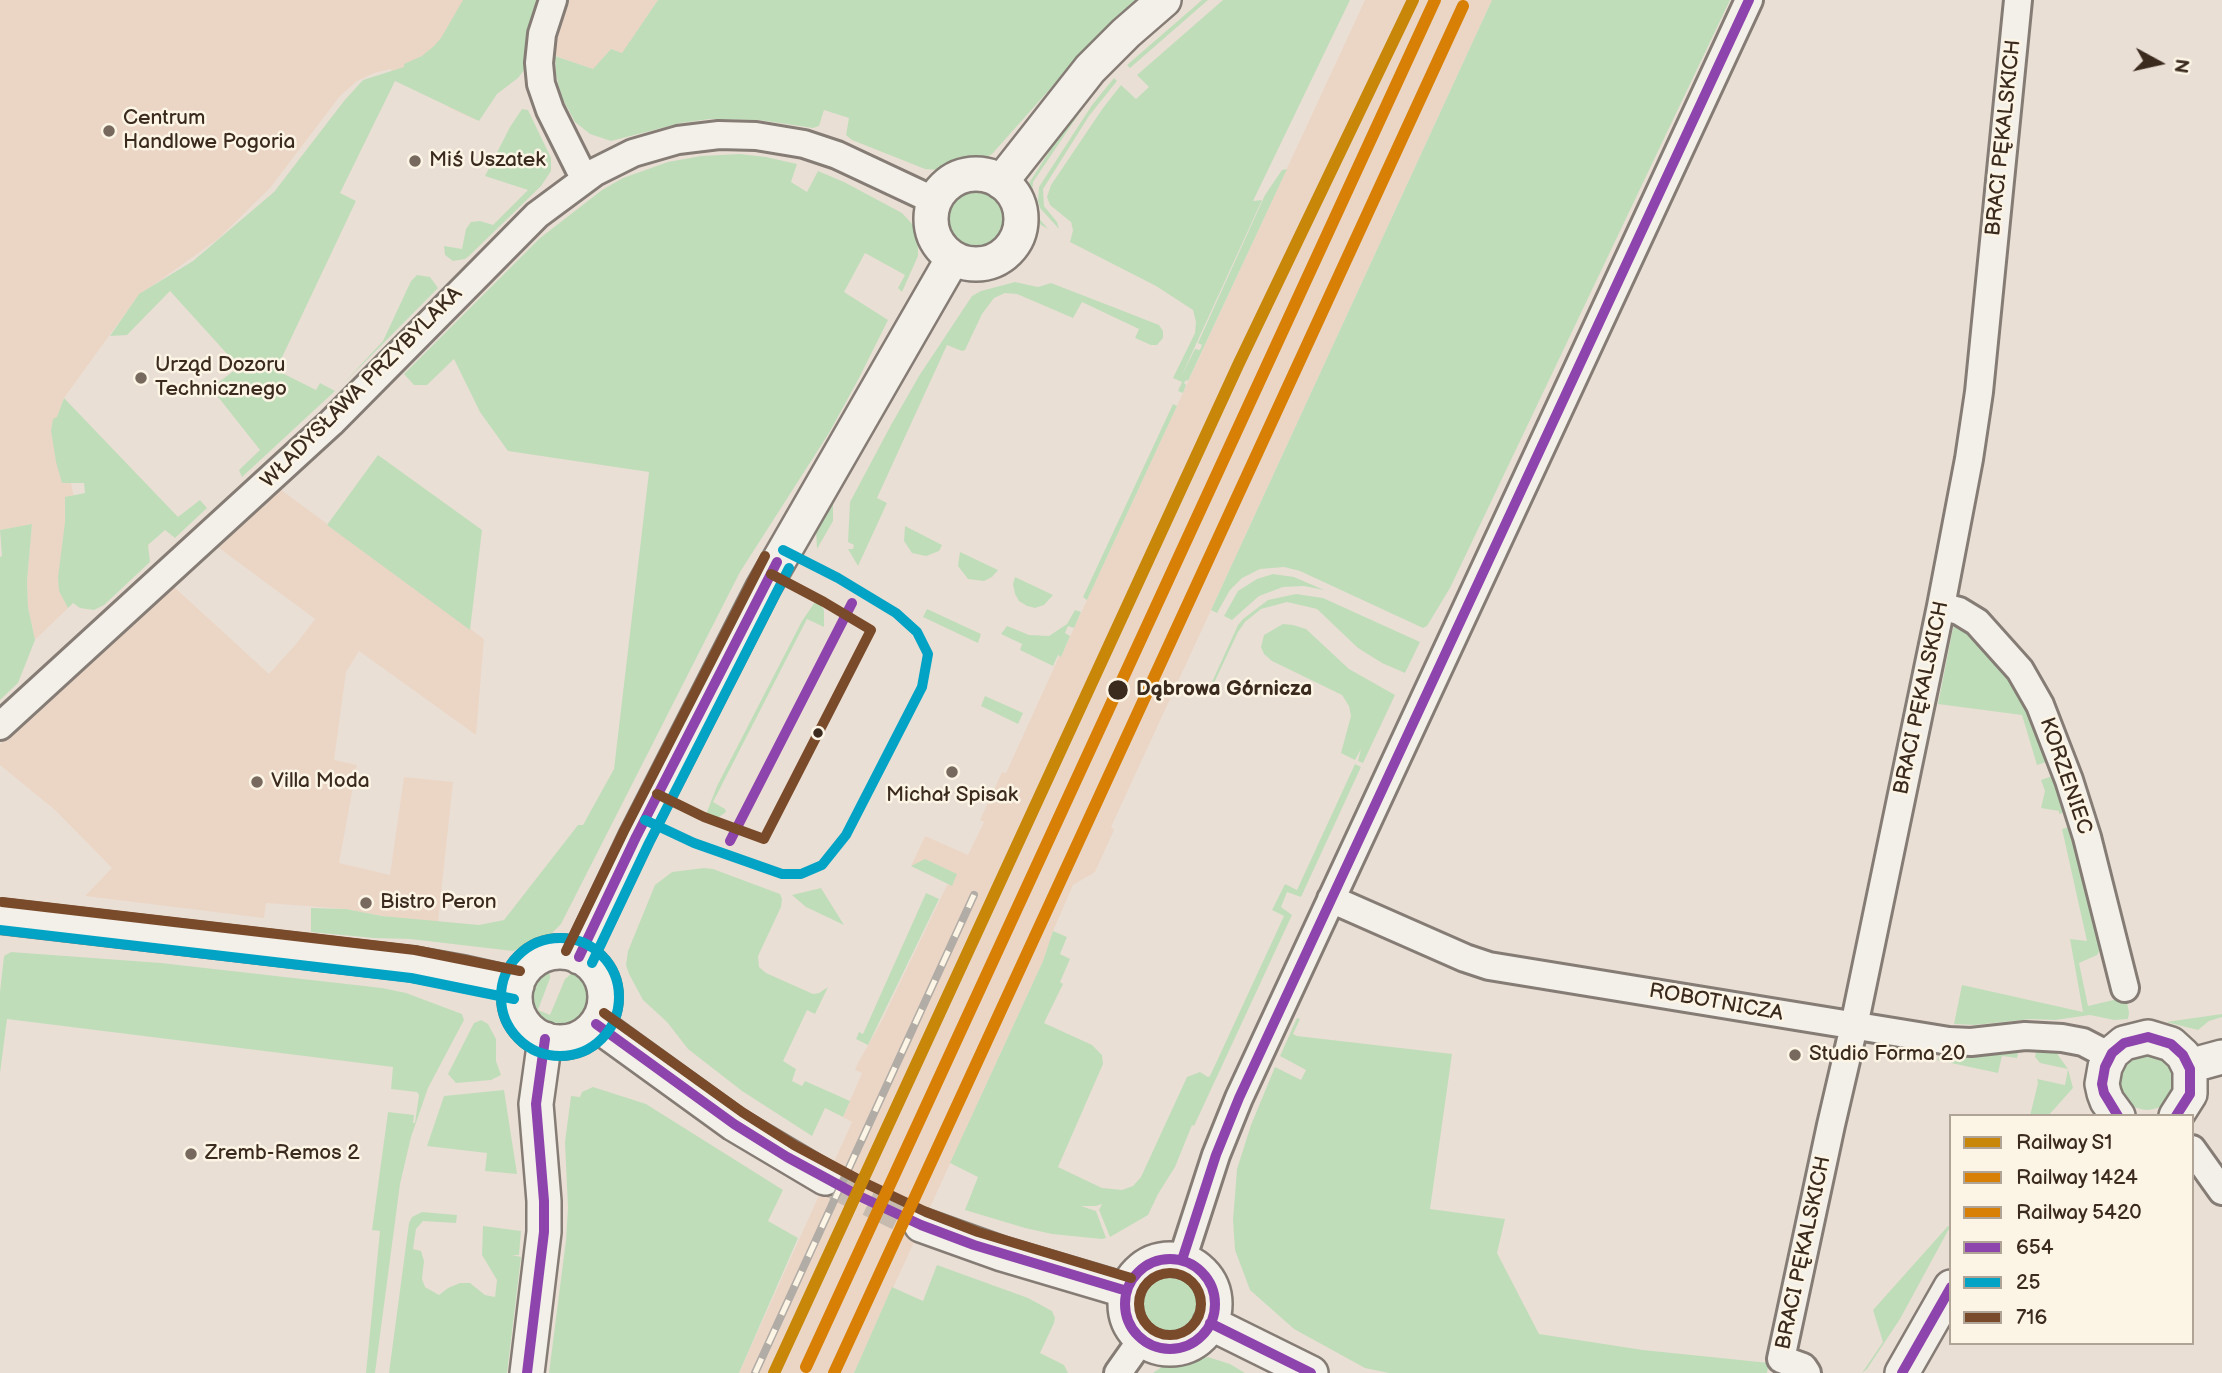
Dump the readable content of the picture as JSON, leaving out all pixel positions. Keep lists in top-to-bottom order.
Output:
{
  "streets": {
    "street": [
      "BRACI PĘKALSKICH",
      "WŁADYSŁAWA PRZYBYLAKA",
      "KORZENIEC",
      "ROBOTNICZA"
    ]
  },
  "crossings": [
    ["BRACI PĘKALSKICH", "KORZENIEC"],
    ["BRACI PĘKALSKICH", "ROBOTNICZA"]
  ],
  "places": [
    "Centrum Handlowe Pogoria",
    "Miś Uszatek",
    "Urząd Dozoru Technicznego",
    "Dąbrowa Górnicza",
    "Michał Spisak",
    "Villa Moda",
    "Bistro Peron",
    "Studio Forma 20",
    "Zremb-Remos 2"
  ],
  "lines": [
    "rail line S1",
    "rail line 5420",
    "transit line 654",
    "rail line 1424",
    "transit line 25",
    "transit line 716"
  ],
  "legend": [
    "Railway S1",
    "Railway 1424",
    "Railway 5420",
    "654",
    "25",
    "716"
  ],
  "north": "right"
}
